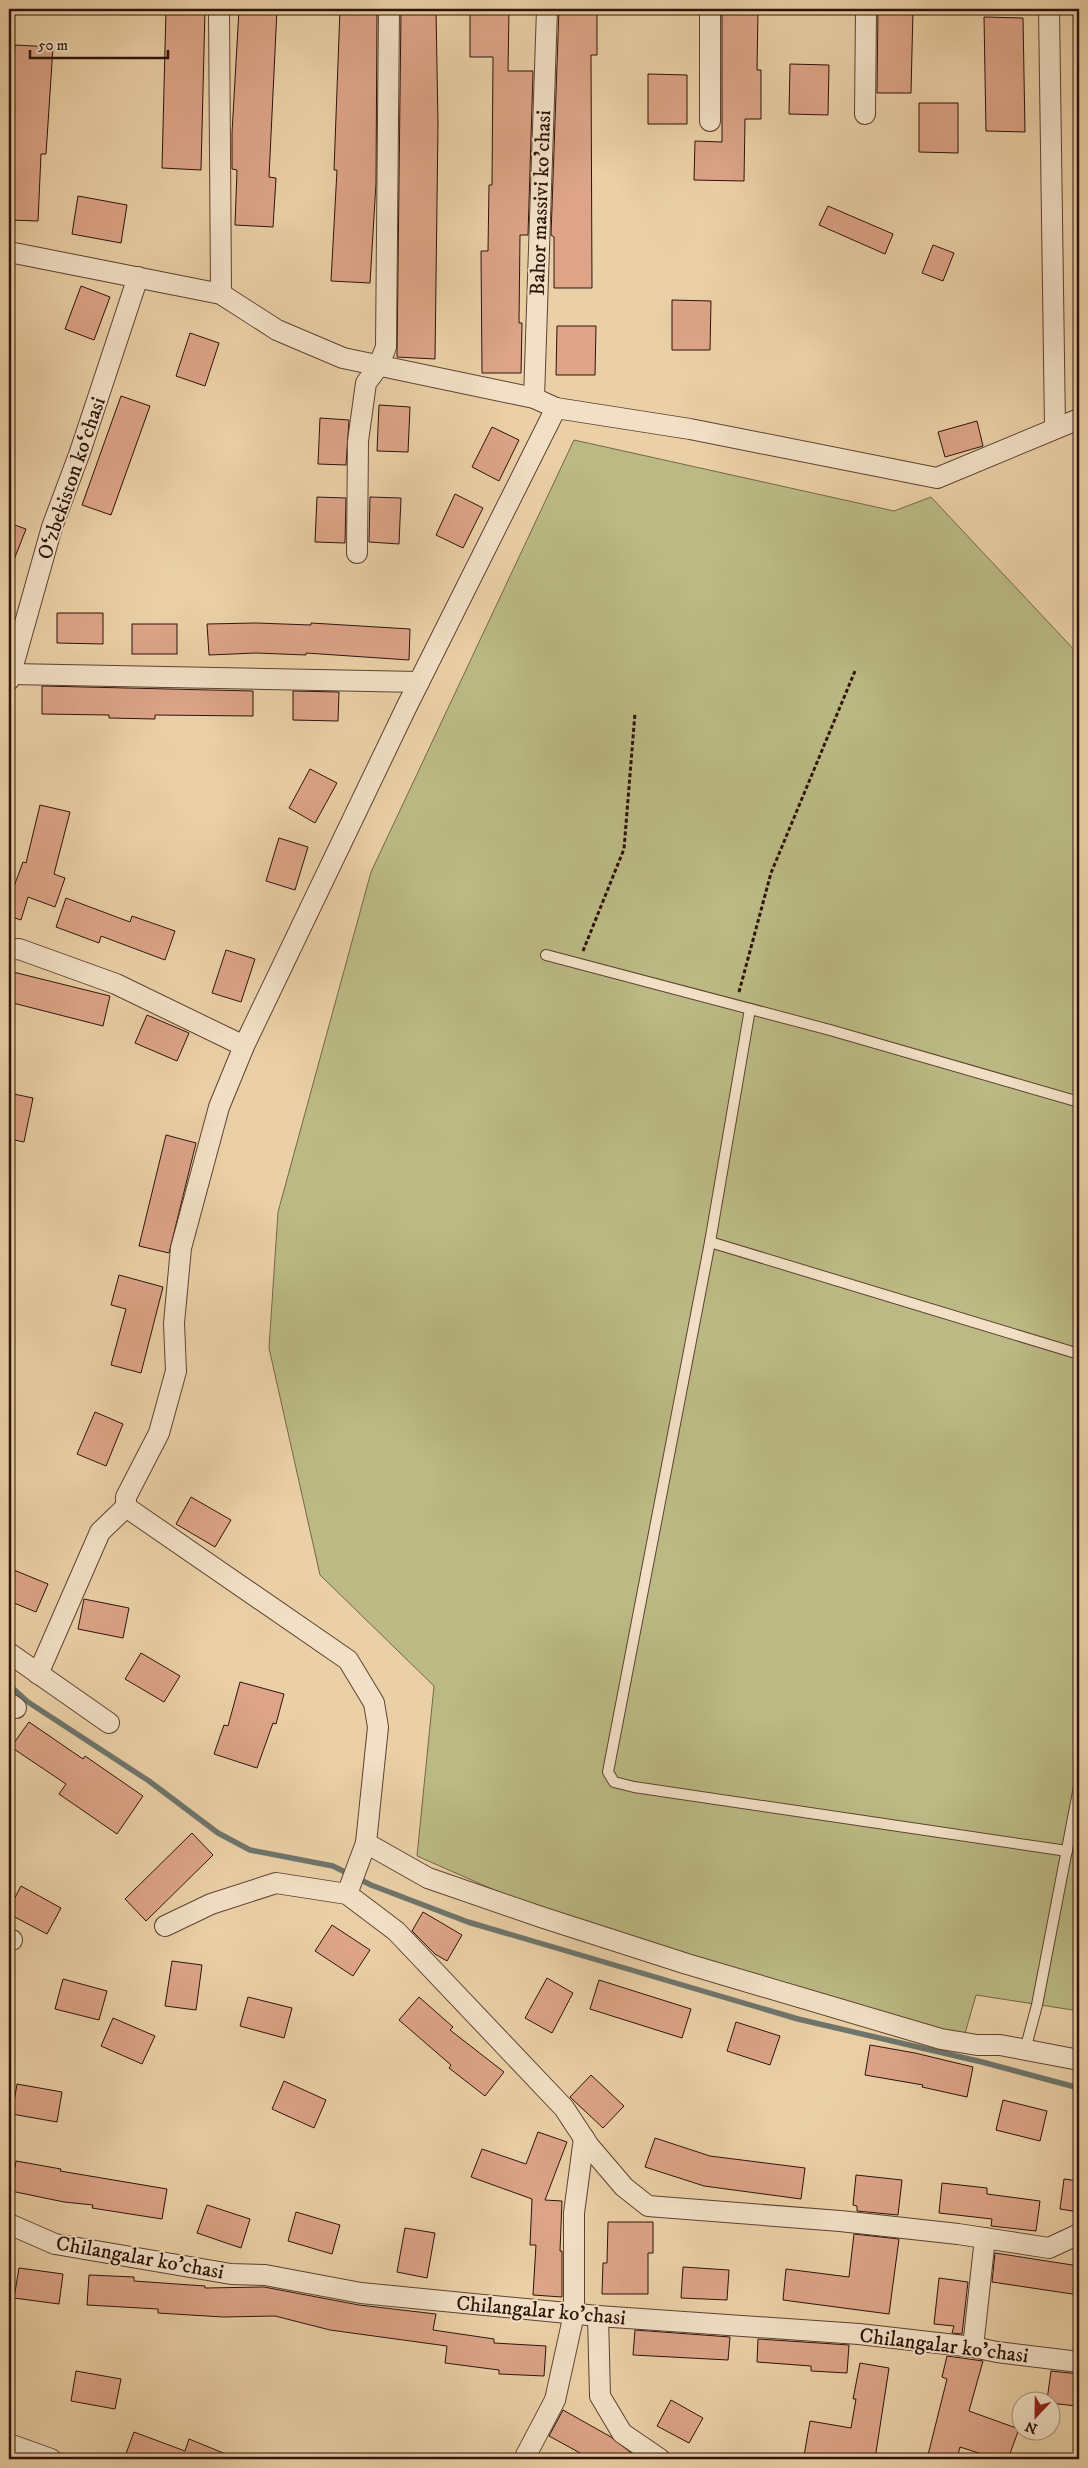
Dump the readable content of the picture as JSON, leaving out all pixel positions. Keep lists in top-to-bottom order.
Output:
{
  "streets": {
    "street": ["Bahor massivi ko'chasi", "O‘zbekiston ko‘chasi", "Chilangalar ko'chasi"]
  },
  "scale_bar": "50 m",
  "north": "bottom"
}
